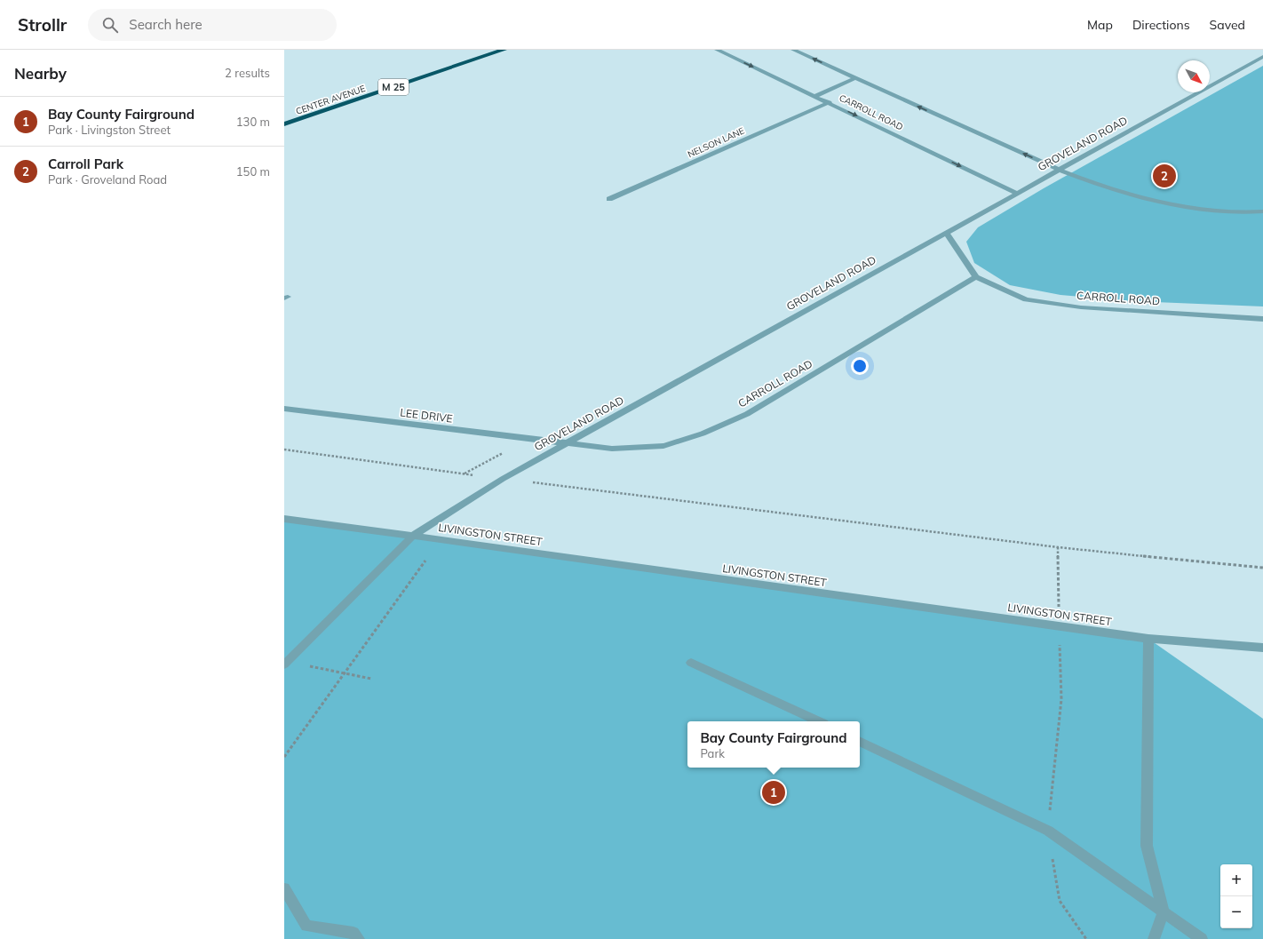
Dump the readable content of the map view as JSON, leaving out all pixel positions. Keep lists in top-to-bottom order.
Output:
{
  "streets": {
    "highway": ["M 25", "CENTER AVENUE"],
    "street": [
      "CARROLL ROAD",
      "NELSON LANE",
      "GROVELAND ROAD",
      "LEE DRIVE",
      "LIVINGSTON STREET"
    ]
  },
  "crossings": [
    ["CARROLL ROAD", "NELSON LANE"],
    ["CARROLL ROAD", "GROVELAND ROAD"],
    ["CARROLL ROAD", "LEE DRIVE"],
    ["GROVELAND ROAD", "LEE DRIVE"],
    ["GROVELAND ROAD", "LIVINGSTON STREET"]
  ],
  "north": "bottom right",
  "page": {
    "header": "Strollr",
    "search": "Search here",
    "nav": ["Map", "Directions", "Saved"],
    "heading": ["Nearby", "2 results"],
    "list": [
      {
        "mark": "1",
        "name": "Bay County Fairground",
        "note": "Park · Livingston Street",
        "value": "130 m"
      },
      {
        "mark": "2",
        "name": "Carroll Park",
        "note": "Park · Groveland Road",
        "value": "150 m"
      }
    ],
    "pins": ["2", "1"],
    "popup": ["Bay County Fairground", "Park"],
    "map_buttons": ["+", "−"]
  }
}
